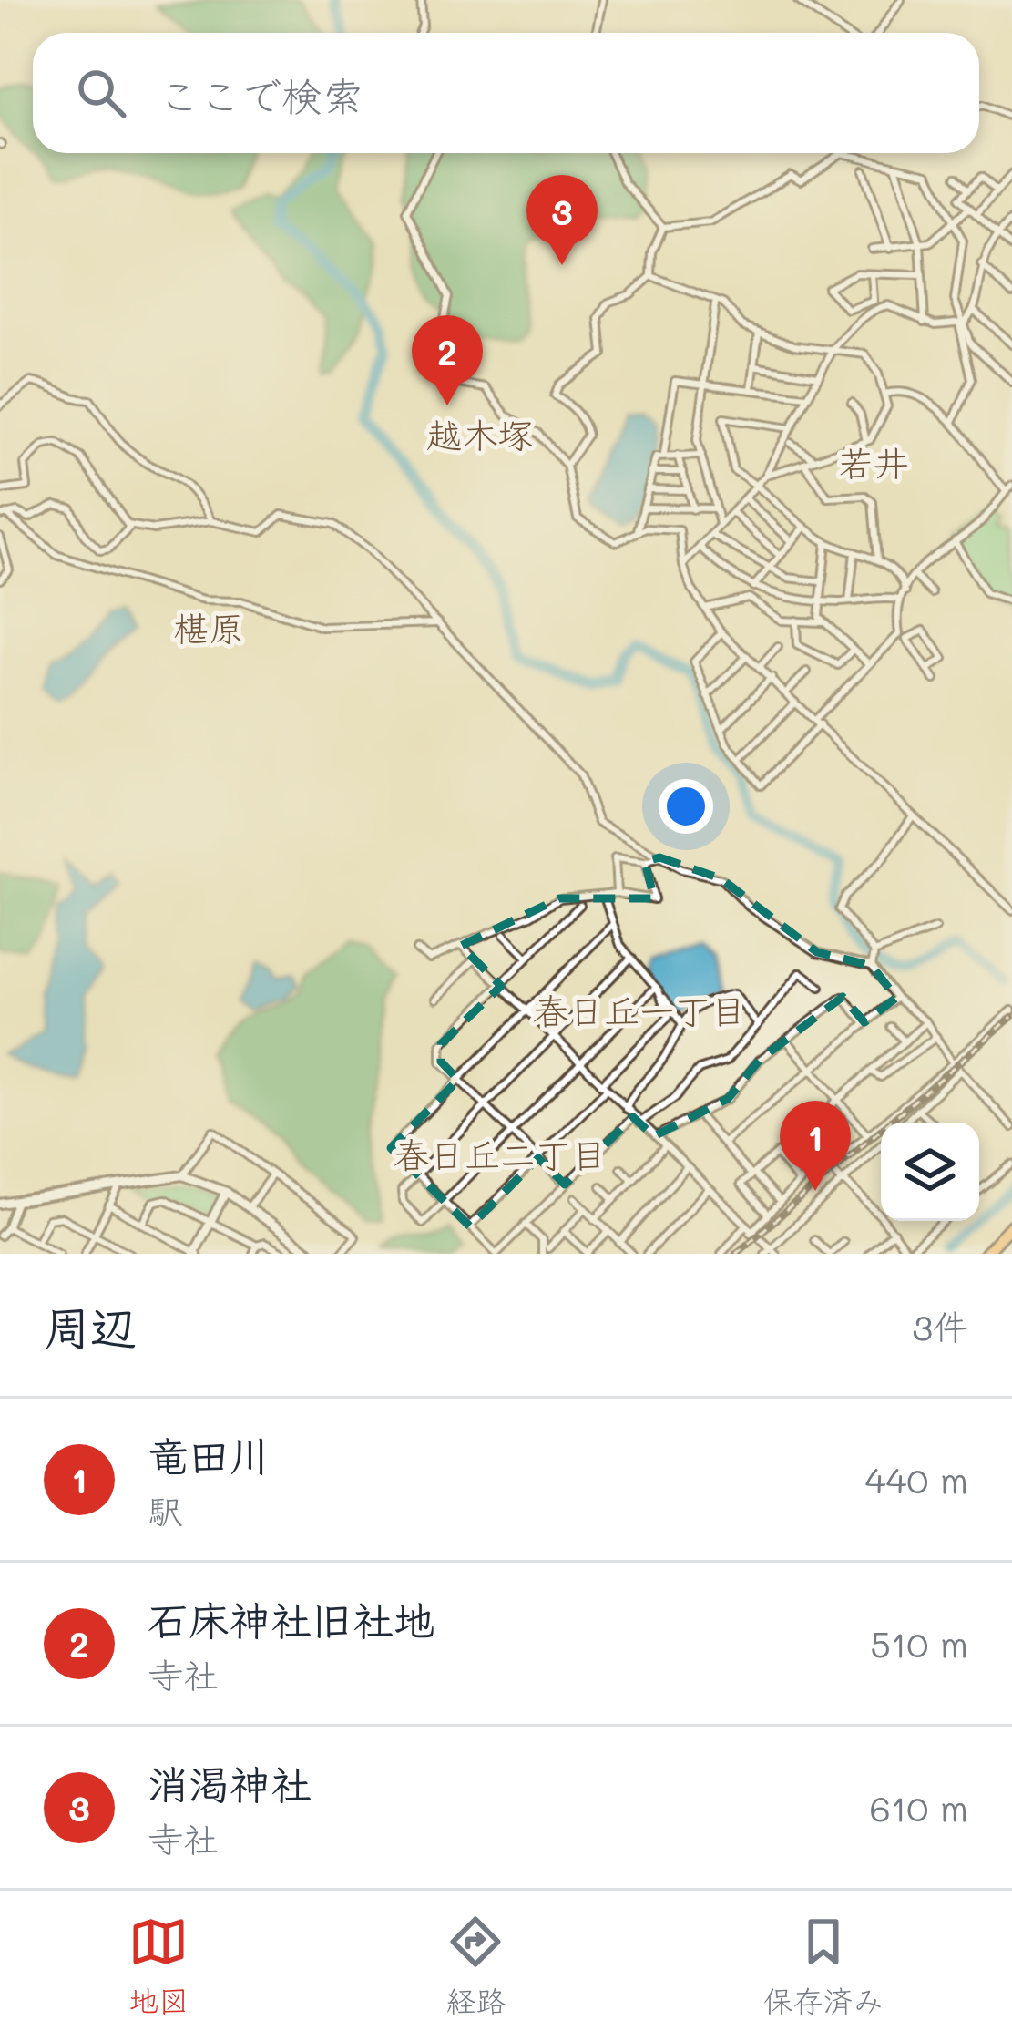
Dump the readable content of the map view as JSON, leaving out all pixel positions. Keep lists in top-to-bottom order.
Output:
{
  "districts": [
    "越木塚",
    "若井",
    "椹原",
    "春日丘一丁目",
    "春日丘二丁目"
  ],
  "page": {
    "search": "ここで検索",
    "pins": ["3", "2", "1"],
    "heading": ["周辺", "3件"],
    "list": [
      {
        "mark": "1",
        "name": "竜田川",
        "note": "駅",
        "value": "440 m"
      },
      {
        "mark": "2",
        "name": "石床神社旧社地",
        "note": "寺社",
        "value": "510 m"
      },
      {
        "mark": "3",
        "name": "消渇神社",
        "note": "寺社",
        "value": "610 m"
      }
    ],
    "nav": ["地図", "経路", "保存済み"]
  }
}
